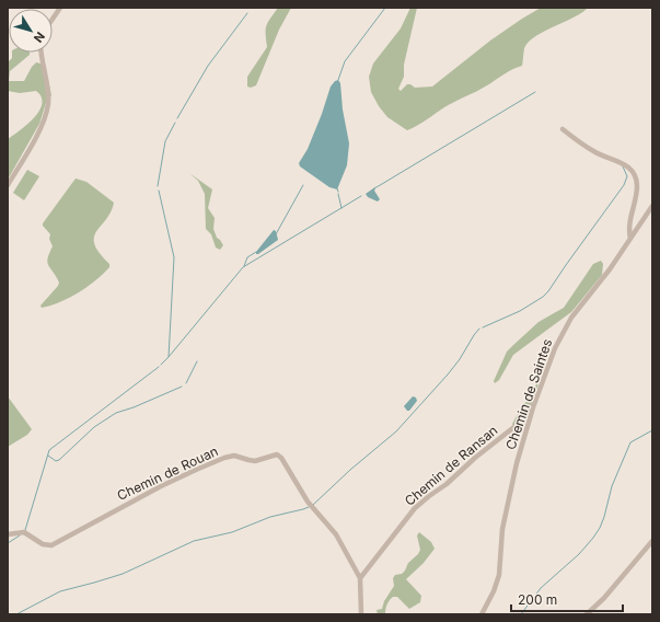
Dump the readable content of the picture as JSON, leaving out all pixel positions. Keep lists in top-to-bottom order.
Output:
{
  "streets": {
    "street": ["Chemin de Saintes", "Chemin de Ransan", "Chemin de Rouan"]
  },
  "crossings": [
    ["Chemin de Saintes", "Chemin de Ransan"],
    ["Chemin de Ransan", "Chemin de Rouan"]
  ],
  "scale_bar": "200 m",
  "north": "bottom right"
}
